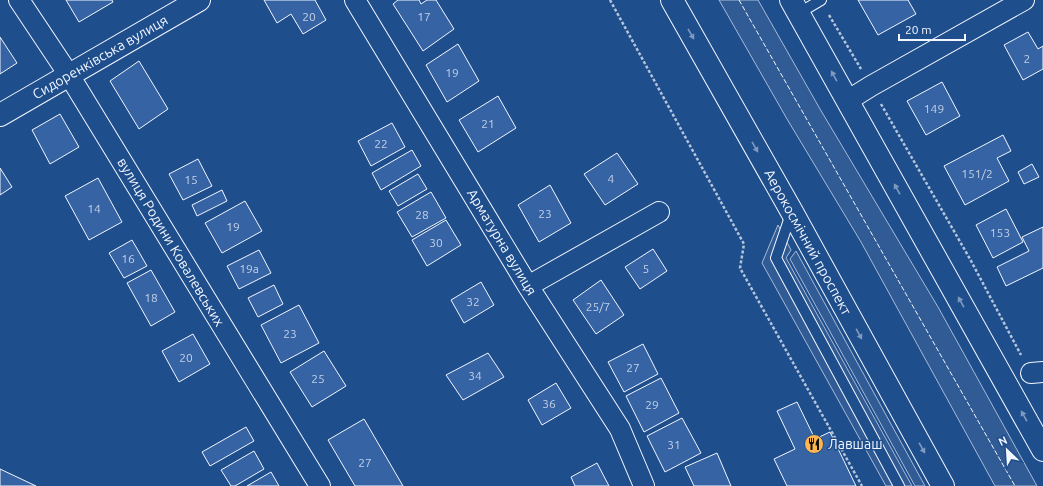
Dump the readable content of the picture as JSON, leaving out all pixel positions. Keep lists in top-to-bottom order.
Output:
{
  "streets": {
    "main road": ["Сидоренківська вулиця", "Аерокосмічний проспект"],
    "street": ["вулиця Родини Ковалевських", "Арматурна вулиця"]
  },
  "crossings": [
    ["Сидоренківська вулиця", "вулиця Родини Ковалевських"]
  ],
  "places": {
    "restaurant": ["Лавшаш"]
  },
  "house_numbers": [
    "20",
    "17",
    "2",
    "19",
    "149",
    "21",
    "22",
    "151/2",
    "4",
    "15",
    "14",
    "23",
    "28",
    "19",
    "153",
    "30",
    "16",
    "19а",
    "5",
    "18",
    "32",
    "25/7",
    "23",
    "20",
    "27",
    "34",
    "25",
    "36",
    "29",
    "31",
    "27"
  ],
  "scale_bar": "20 m",
  "north": "top left"
}
